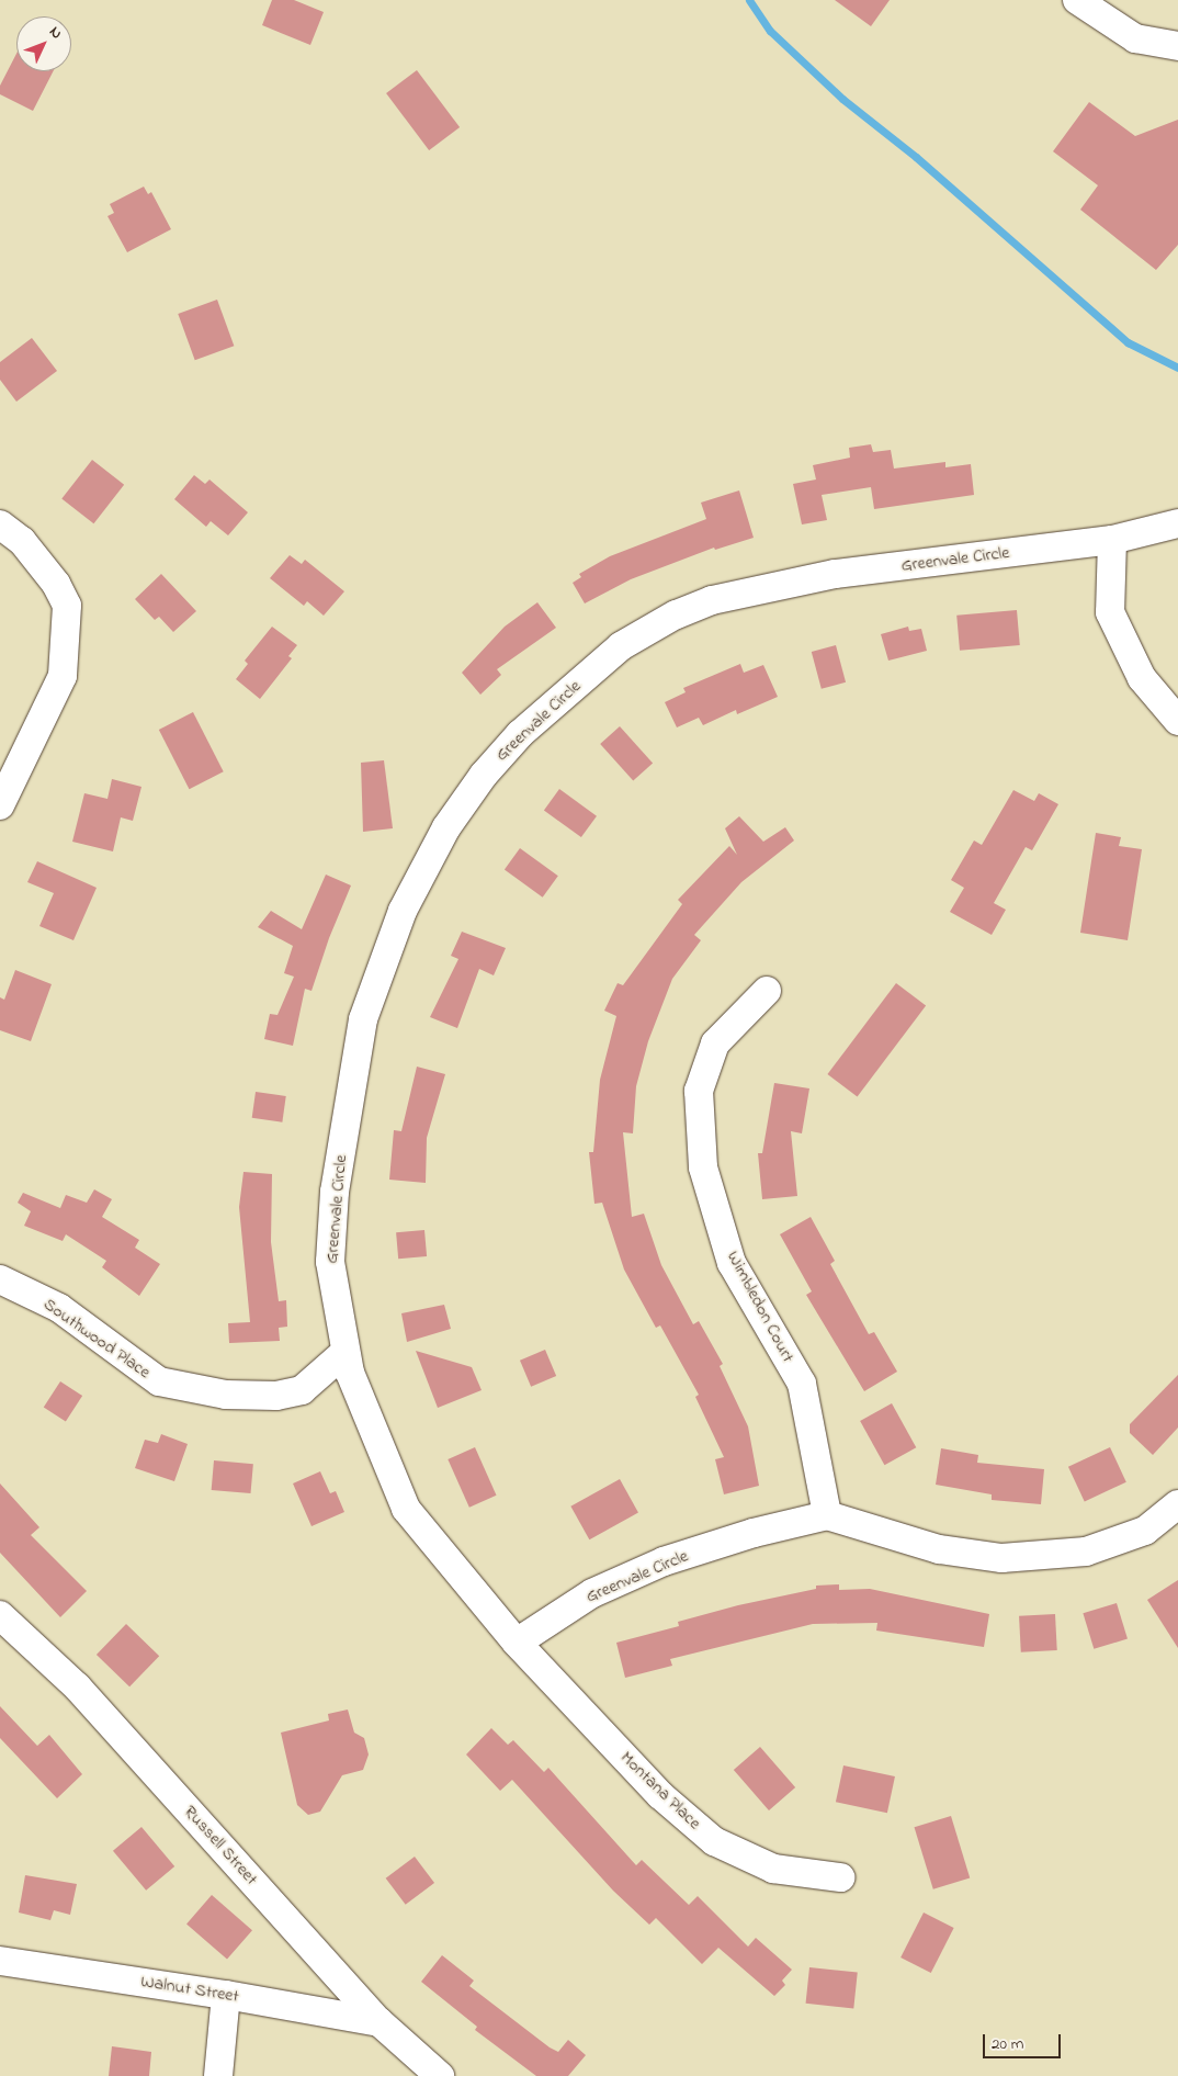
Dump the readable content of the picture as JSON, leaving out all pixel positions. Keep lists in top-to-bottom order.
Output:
{
  "streets": {
    "street": [
      "Greenvale Circle",
      "Wimbledon Court",
      "Southwood Place",
      "Montana Place",
      "Russell Street",
      "Walnut Street"
    ]
  },
  "crossings": [
    ["Greenvale Circle", "Wimbledon Court"],
    ["Greenvale Circle", "Southwood Place"],
    ["Greenvale Circle", "Montana Place"],
    ["Russell Street", "Walnut Street"]
  ],
  "scale_bar": "20 m",
  "north": "top right"
}
